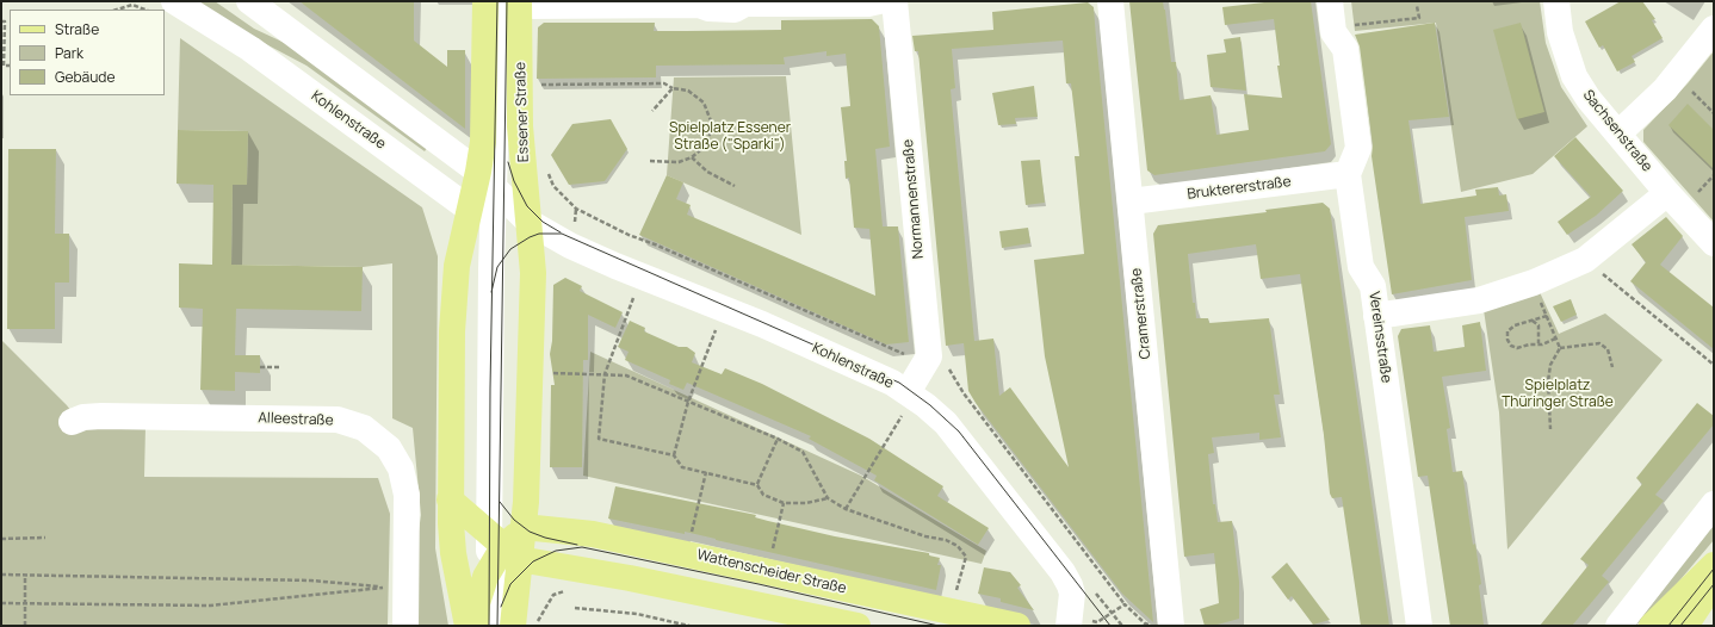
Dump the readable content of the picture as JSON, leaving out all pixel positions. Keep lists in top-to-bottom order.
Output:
{
  "streets": {
    "main road": ["Essener Straße", "Wattenscheider Straße"],
    "street": [
      "Kohlenstraße",
      "Sachsenstraße",
      "Bruktererstraße",
      "Normannenstraße",
      "Cramerstraße",
      "Vereinsstraße",
      "Alleestraße"
    ]
  },
  "crossings": [
    ["Essener Straße", "Kohlenstraße"],
    ["Kohlenstraße", "Normannenstraße"],
    ["Bruktererstraße", "Cramerstraße"],
    ["Bruktererstraße", "Vereinsstraße"]
  ],
  "parks": ["Spielplatz Essener Straße (\"Sparki\")", "Spielplatz Thüringer Straße"],
  "legend": ["Straße", "Park", "Gebäude"]
}
